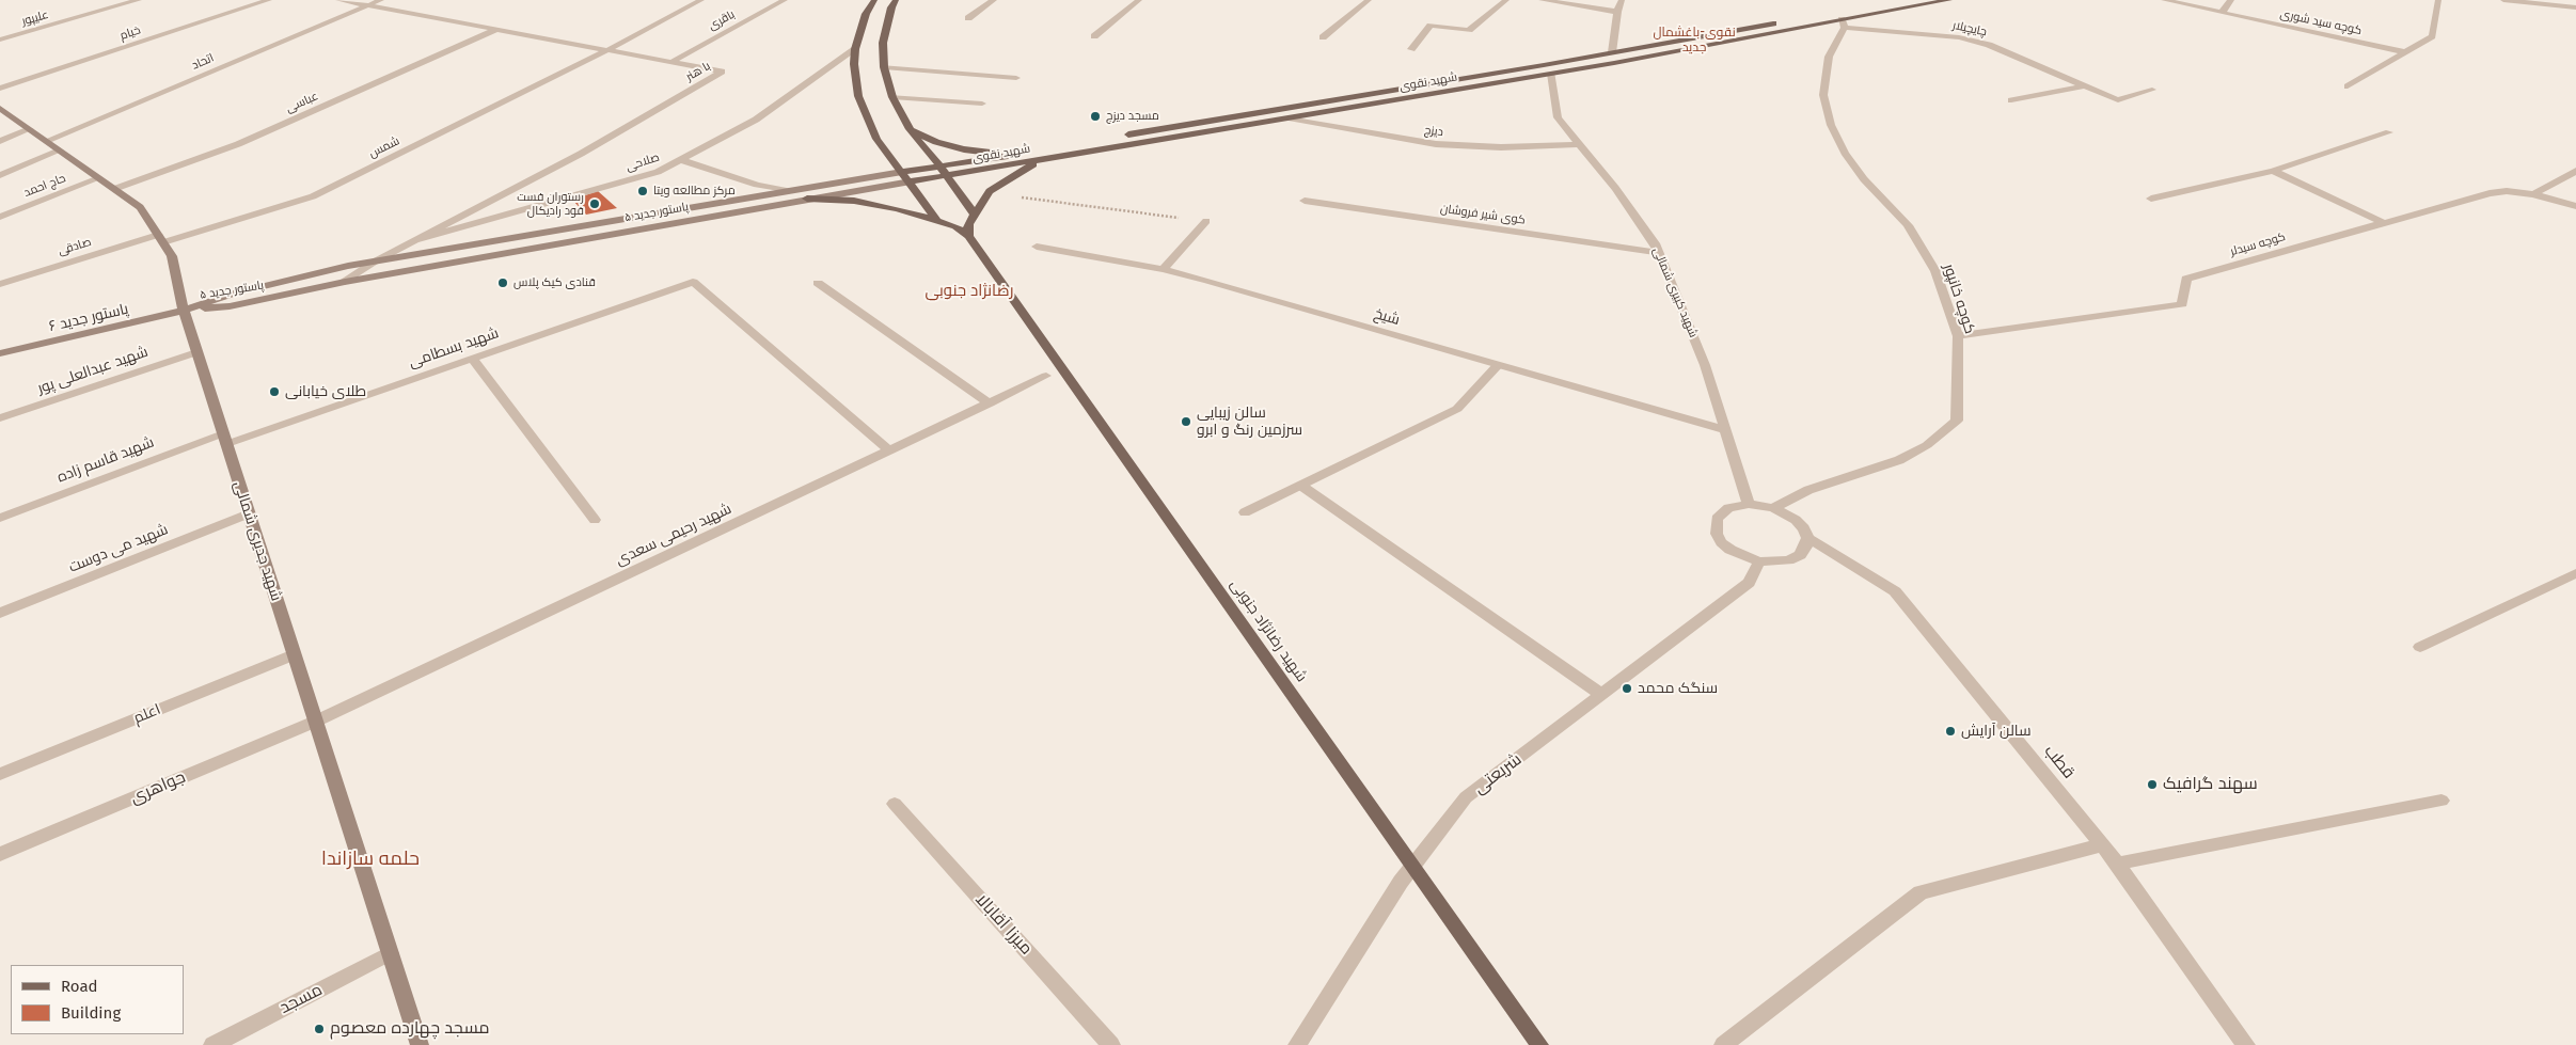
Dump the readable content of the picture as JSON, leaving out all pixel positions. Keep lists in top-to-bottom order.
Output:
{
  "streets": {
    "main road": [
      "شهید نقوی",
      "پاستور جدید ۵",
      "پاستور جدید ۶",
      "شهید جدیری شمالی",
      "شهید رضانژاد جنوبی"
    ],
    "street": [
      "علیپور",
      "باقری",
      "کوچه سید شوری",
      "چایچیلار",
      "خیام",
      "اتحاد",
      "با هنر",
      "عباسی",
      "دیزج",
      "شمس",
      "صلاحی",
      "حاج احمد",
      "کوی شیر فروشان",
      "کوچه سیدلر",
      "صادقی",
      "شهید کبیری شمالی",
      "کوچه خانپور",
      "شیخ",
      "شهید بسطامی",
      "شهید عبدالعلی پور",
      "شهید قاسم زاده",
      "شهید رحیمی سعدی",
      "شهید می دوست",
      "اعلم",
      "قطب",
      "شریعتی",
      "جواهری",
      "میرزا آقابالا",
      "مسجد"
    ]
  },
  "crossings": [
    ["باقری", "با هنر"],
    ["چایچیلار", "شهید نقوی"],
    ["چایچیلار", "کوچه خانپور"],
    ["اتحاد", "با هنر"],
    ["اتحاد", "شهید جدیری شمالی"],
    ["با هنر", "عباسی"],
    ["با هنر", "شمس"],
    ["با هنر", "صلاحی"],
    ["با هنر", "پاستور جدید ۵"],
    ["شهید نقوی", "دیزج"],
    ["شهید نقوی", "پاستور جدید ۵"],
    ["شهید نقوی", "شهید کبیری شمالی"],
    ["شهید نقوی", "کوچه خانپور"],
    ["عباسی", "شهید جدیری شمالی"],
    ["دیزج", "شهید کبیری شمالی"],
    ["شمس", "صادقی"],
    ["شمس", "شهید جدیری شمالی"],
    ["حاج احمد", "شهید جدیری شمالی"],
    ["پاستور جدید ۵", "پاستور جدید ۶"],
    ["پاستور جدید ۵", "شهید جدیری شمالی"],
    ["کوی شیر فروشان", "شهید کبیری شمالی"],
    ["کوچه سیدلر", "کوچه خانپور"],
    ["صادقی", "شهید جدیری شمالی"],
    ["شهید کبیری شمالی", "کوچه خانپور"],
    ["شهید کبیری شمالی", "شیخ"],
    ["شهید کبیری شمالی", "قطب"],
    ["شهید کبیری شمالی", "شریعتی"],
    ["کوچه خانپور", "قطب"],
    ["کوچه خانپور", "شریعتی"],
    ["پاستور جدید ۶", "شهید جدیری شمالی"],
    ["شهید بسطامی", "شهید قاسم زاده"],
    ["شهید بسطامی", "شهید رحیمی سعدی"],
    ["شهید بسطامی", "شهید جدیری شمالی"],
    ["شهید عبدالعلی پور", "شهید جدیری شمالی"],
    ["شهید قاسم زاده", "شهید جدیری شمالی"],
    ["شهید رحیمی سعدی", "شهید جدیری شمالی"],
    ["شهید رحیمی سعدی", "جواهری"],
    ["شهید جدیری شمالی", "شهید می دوست"],
    ["شهید جدیری شمالی", "اعلم"],
    ["شهید جدیری شمالی", "جواهری"],
    ["شهید جدیری شمالی", "مسجد"],
    ["قطب", "شریعتی"]
  ],
  "districts": ["نقوی-باغشمال جدید", "رضانژاد جنوبی", "حلمه سازاندا"],
  "places": [
    "مسجد دیزج",
    "مرکز مطالعه ویتا",
    "رستوران فست فود رادیکال",
    "قنادی کیک پلاس",
    "طلای خیابانی",
    "سالن زیبایی سرزمین رنگ و ابرو",
    "سنگک محمد",
    "سالن آرایش",
    "سهند گرافیک",
    "مسجد چهارده معصوم"
  ],
  "legend": ["Road", "Building"]
}
